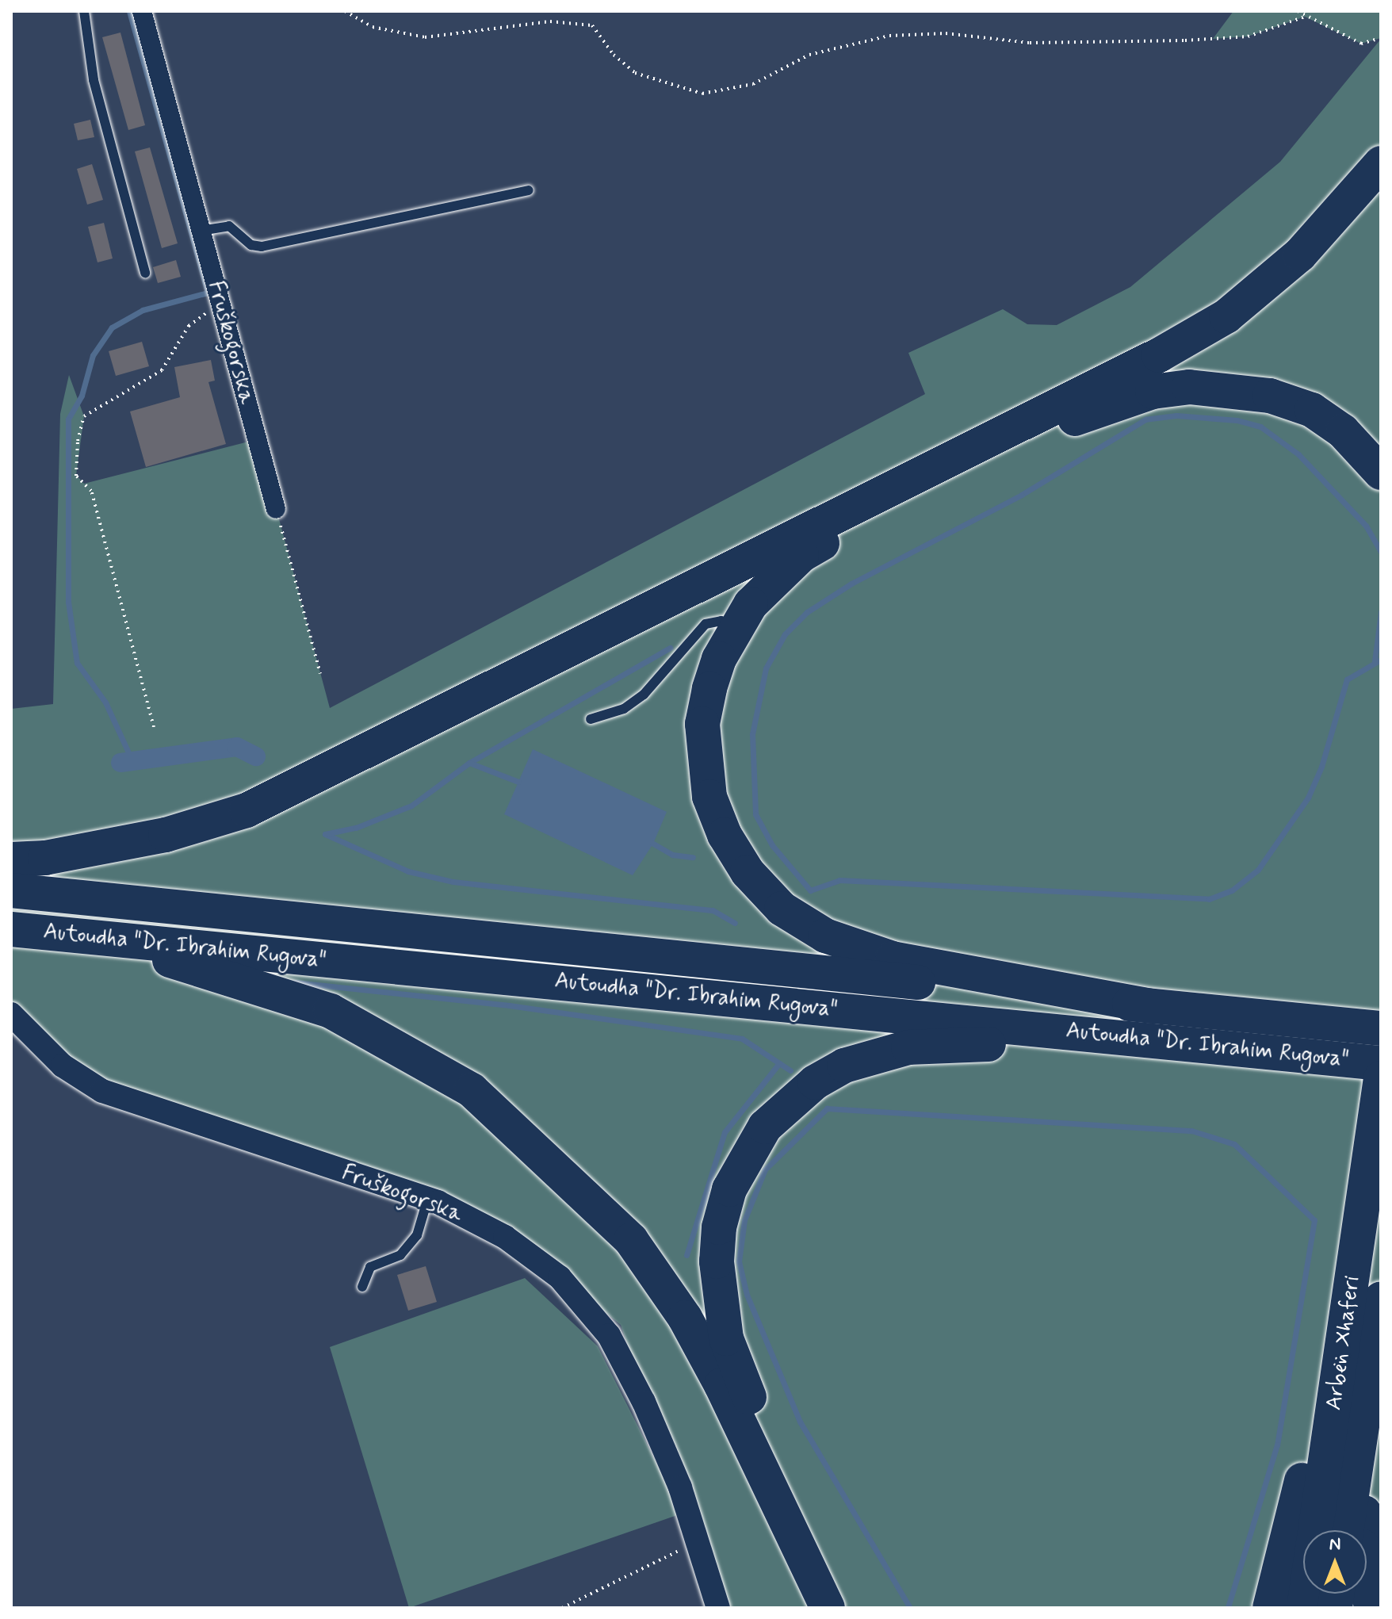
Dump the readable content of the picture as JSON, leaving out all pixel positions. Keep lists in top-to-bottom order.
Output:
{
  "streets": {
    "highway": ["Autoudha \"Dr. Ibrahim Rugova\"", "Arbën Xhaferi"],
    "street": ["Fruškogorska"]
  },
  "north": "top"
}
